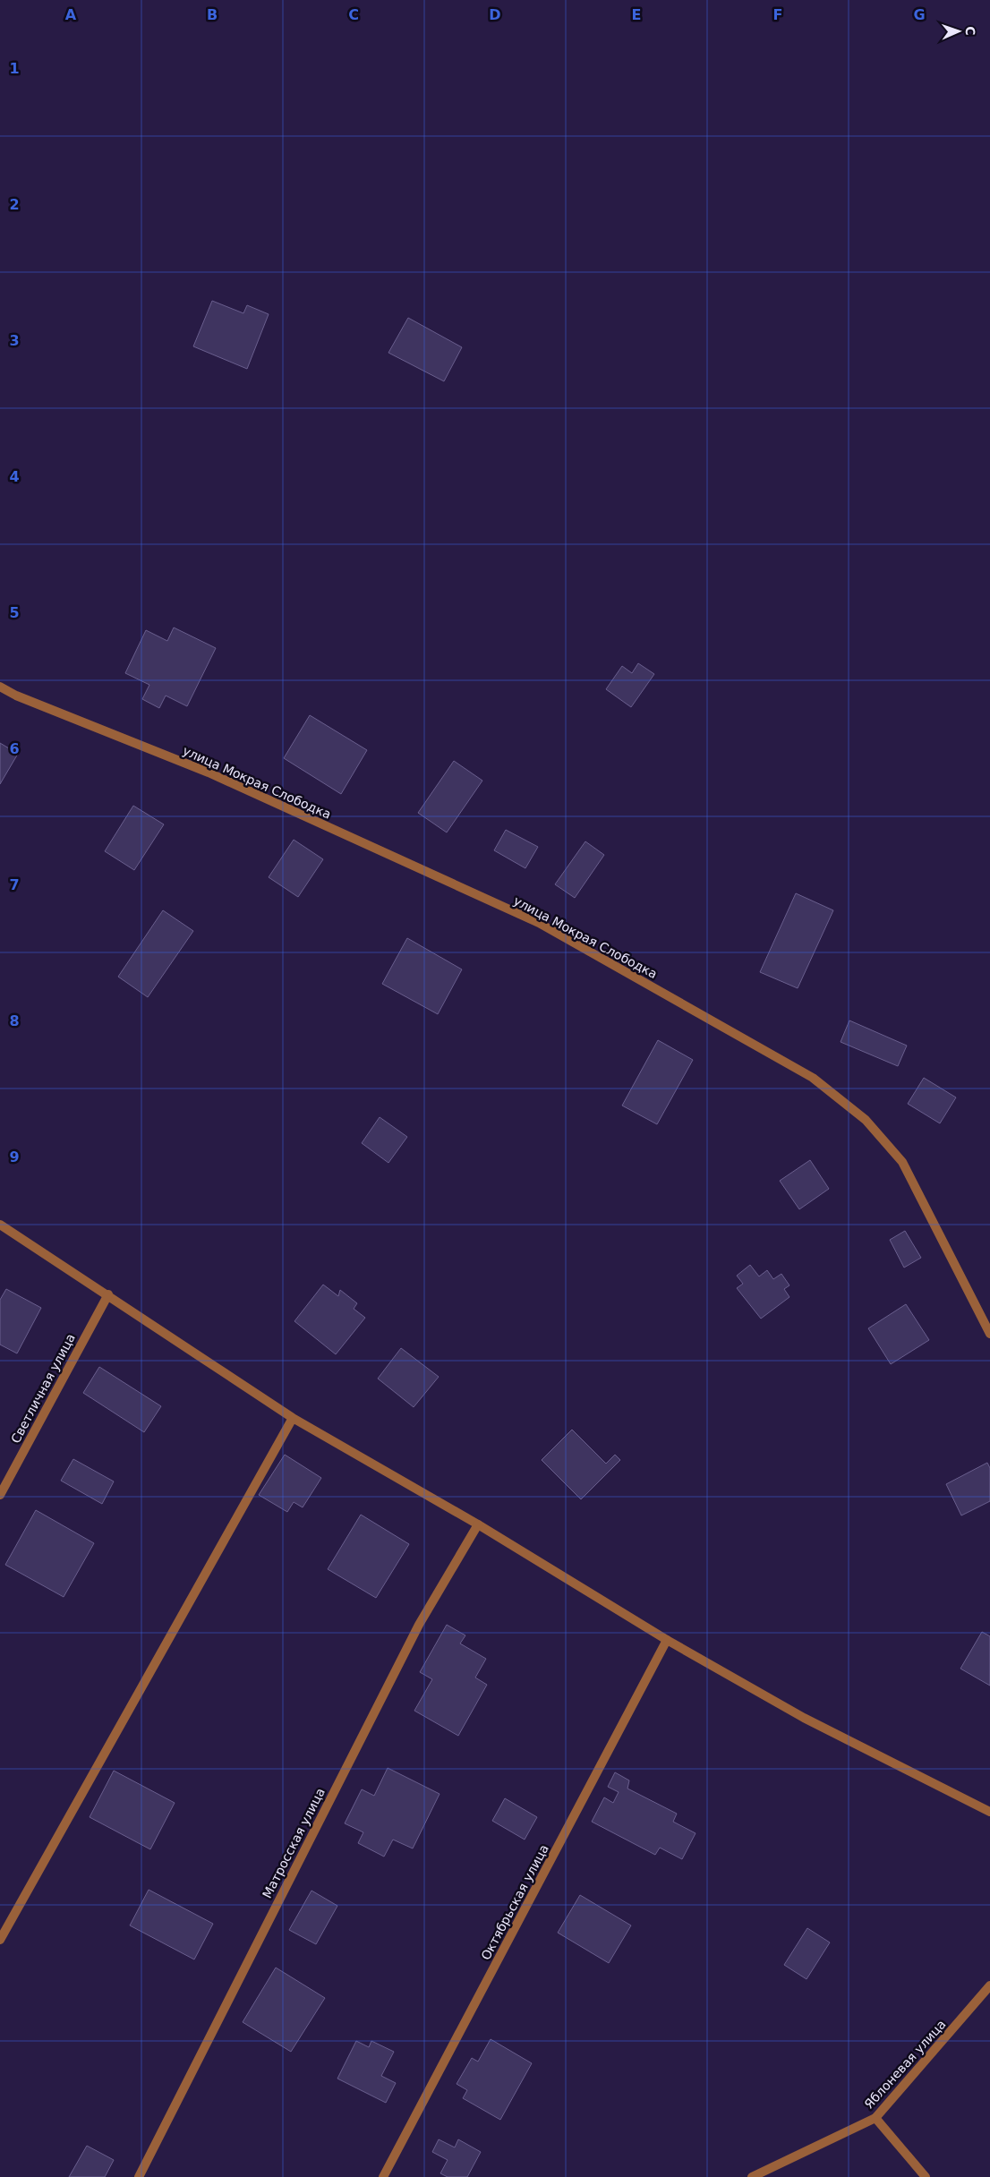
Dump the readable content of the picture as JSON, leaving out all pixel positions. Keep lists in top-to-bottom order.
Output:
{
  "streets": {
    "street": [
      "улица Мокрая Слободка",
      "Светличная улица",
      "Матросская улица",
      "Октябрьская улица",
      "Яблоневая улица"
    ]
  },
  "north": "right",
  "grid": {
    "columns": [
      "A",
      "B",
      "C",
      "D",
      "E",
      "F",
      "G"
    ],
    "rows": [
      "1",
      "2",
      "3",
      "4",
      "5",
      "6",
      "7",
      "8",
      "9"
    ]
  }
}
